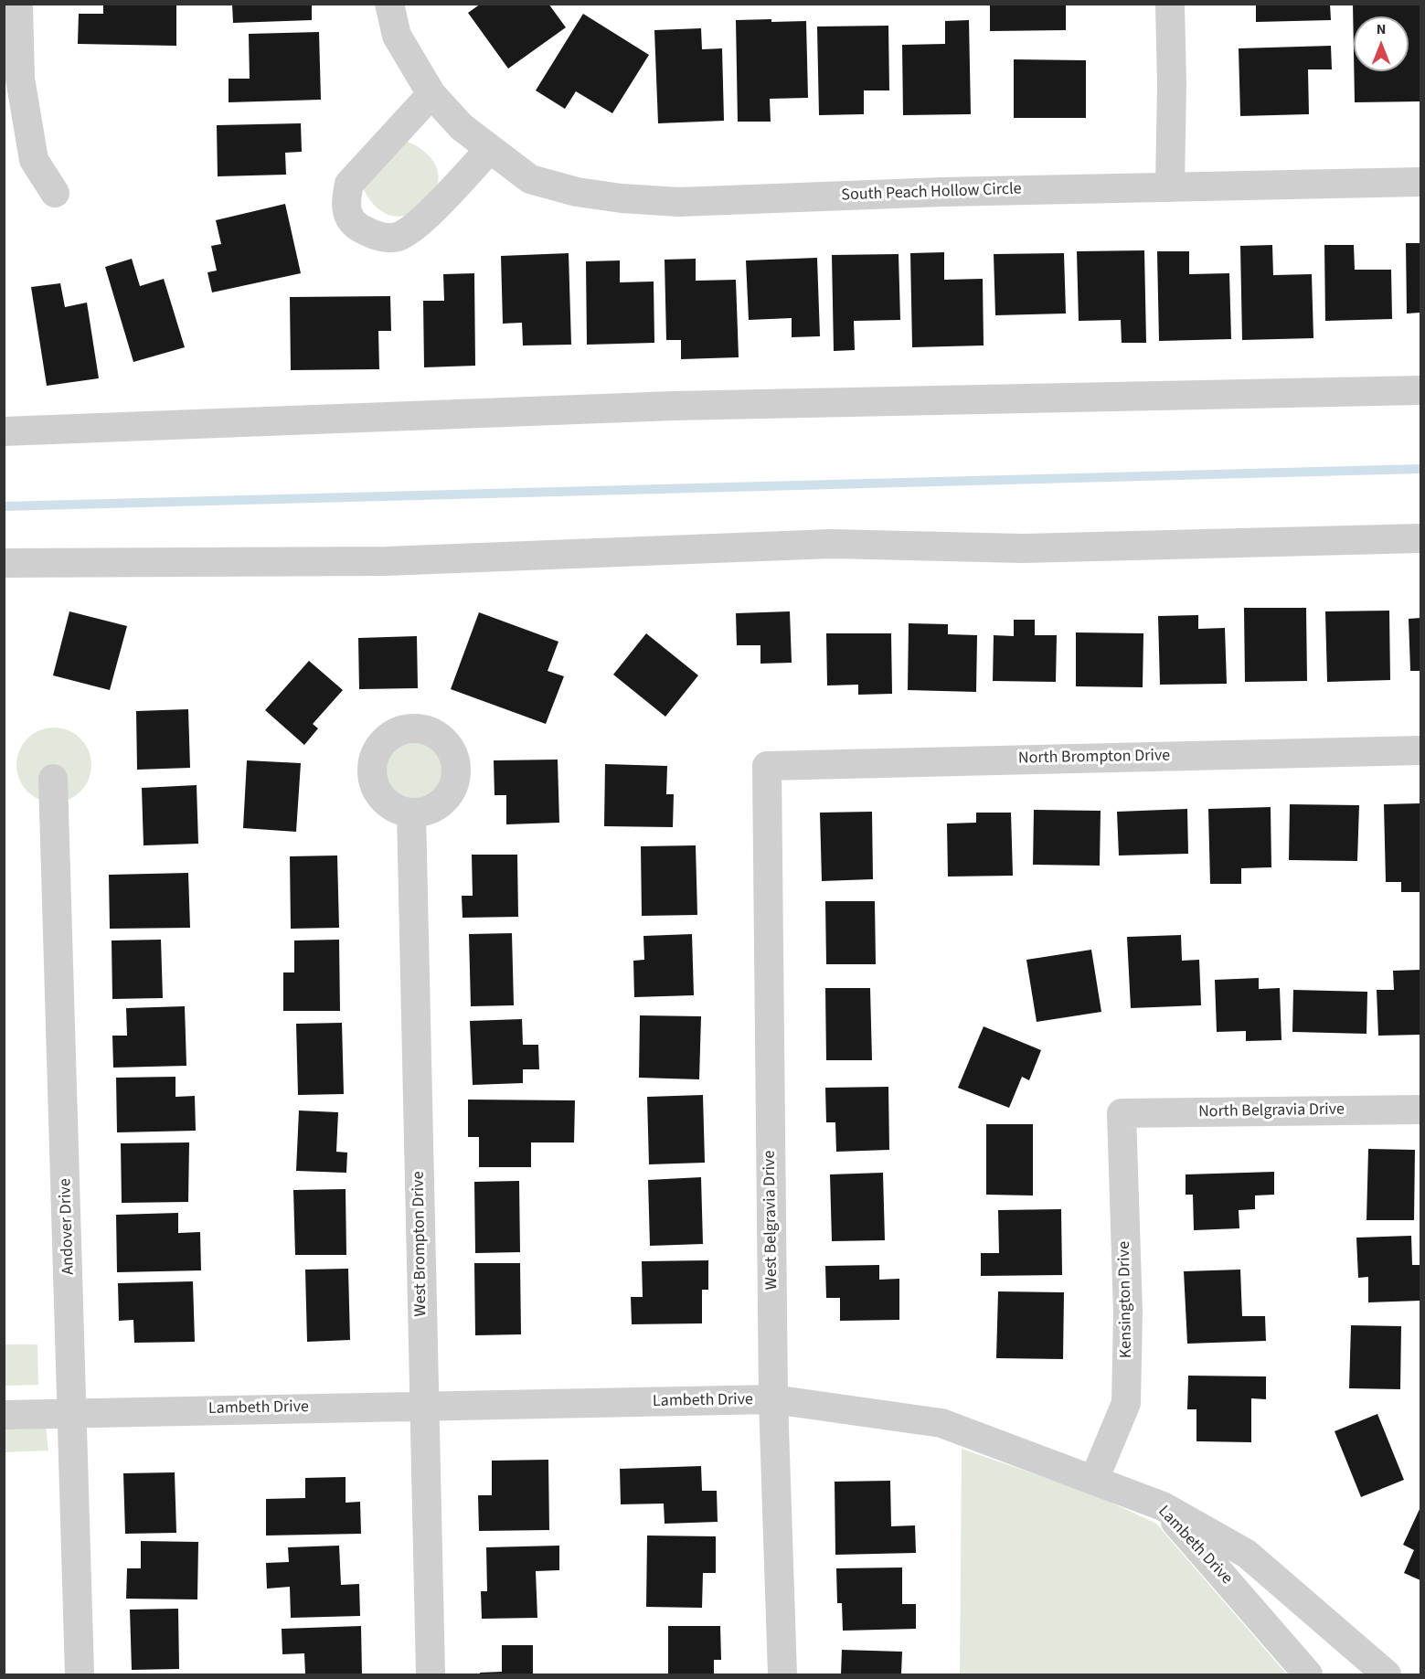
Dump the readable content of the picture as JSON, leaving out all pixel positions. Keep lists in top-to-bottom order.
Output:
{
  "streets": {
    "street": [
      "South Peach Hollow Circle",
      "North Brompton Drive",
      "North Belgravia Drive",
      "West Belgravia Drive",
      "Andover Drive",
      "West Brompton Drive",
      "Kensington Drive",
      "Lambeth Drive"
    ]
  },
  "crossings": [
    ["North Brompton Drive", "West Belgravia Drive"],
    ["North Belgravia Drive", "Kensington Drive"],
    ["West Belgravia Drive", "Lambeth Drive"],
    ["Andover Drive", "Lambeth Drive"],
    ["West Brompton Drive", "Lambeth Drive"],
    ["Kensington Drive", "Lambeth Drive"]
  ],
  "north": "top"
}
